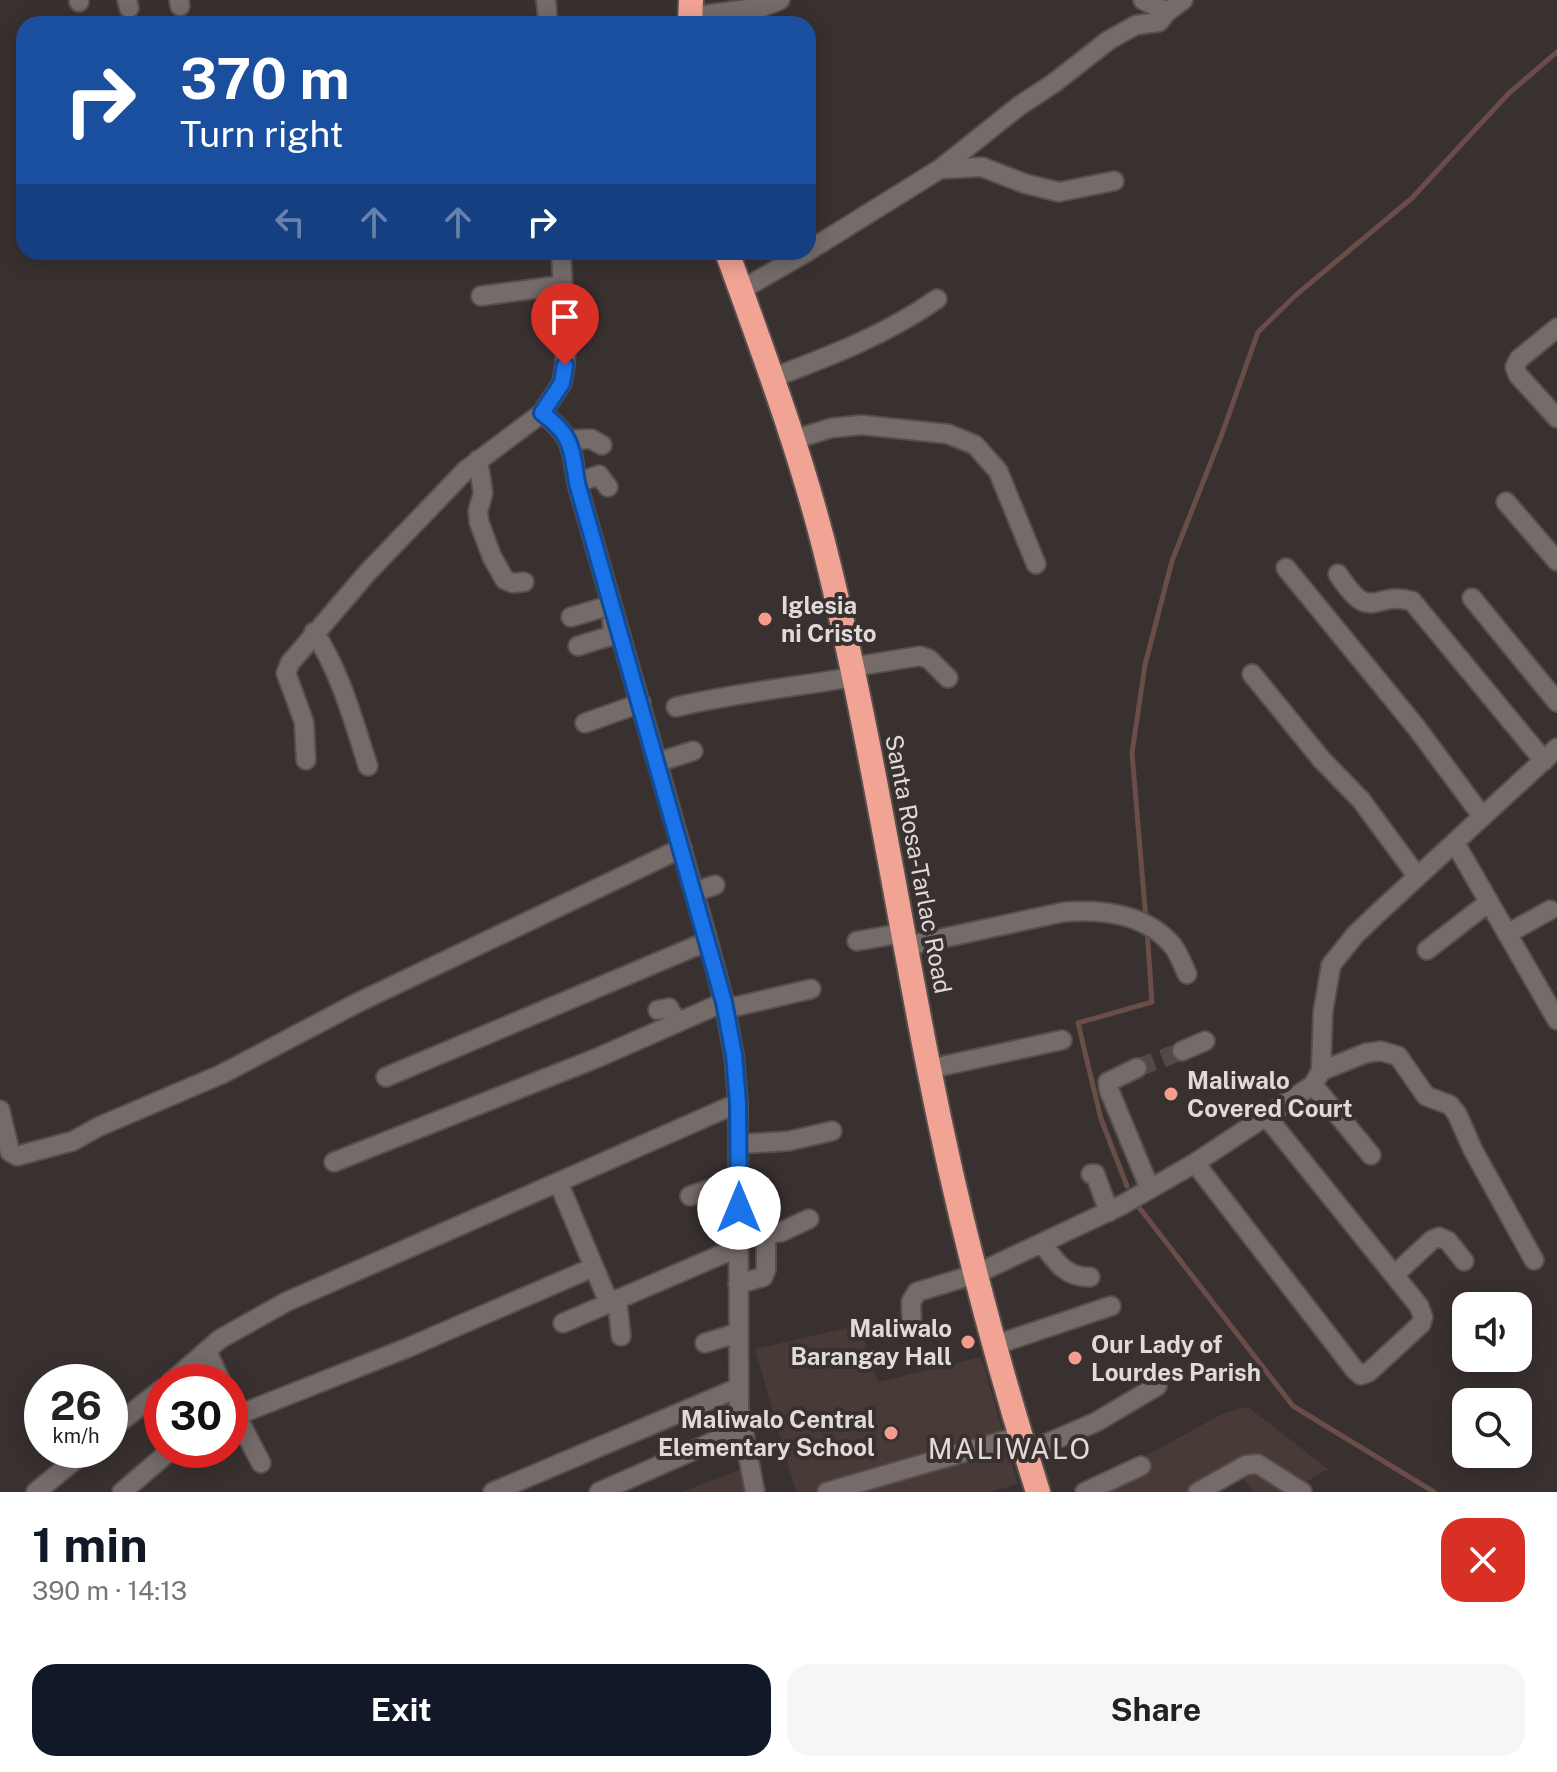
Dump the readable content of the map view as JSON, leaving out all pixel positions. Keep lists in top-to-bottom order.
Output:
{
  "streets": {
    "highway": ["Santa Rosa-Tarlac Road"]
  },
  "districts": ["MALIWALO"],
  "places": [
    "Iglesia ni Cristo",
    "Maliwalo Covered Court",
    "Maliwalo Barangay Hall",
    "Our Lady of Lourdes Parish",
    "Maliwalo Central Elementary School"
  ],
  "page": {
    "turn": ["370 m", "Turn right"],
    "speed": "26 km/h",
    "limit": "30",
    "heading": ["1 min", "390 m · 14:13"],
    "buttons": ["Exit", "Share"]
  }
}
